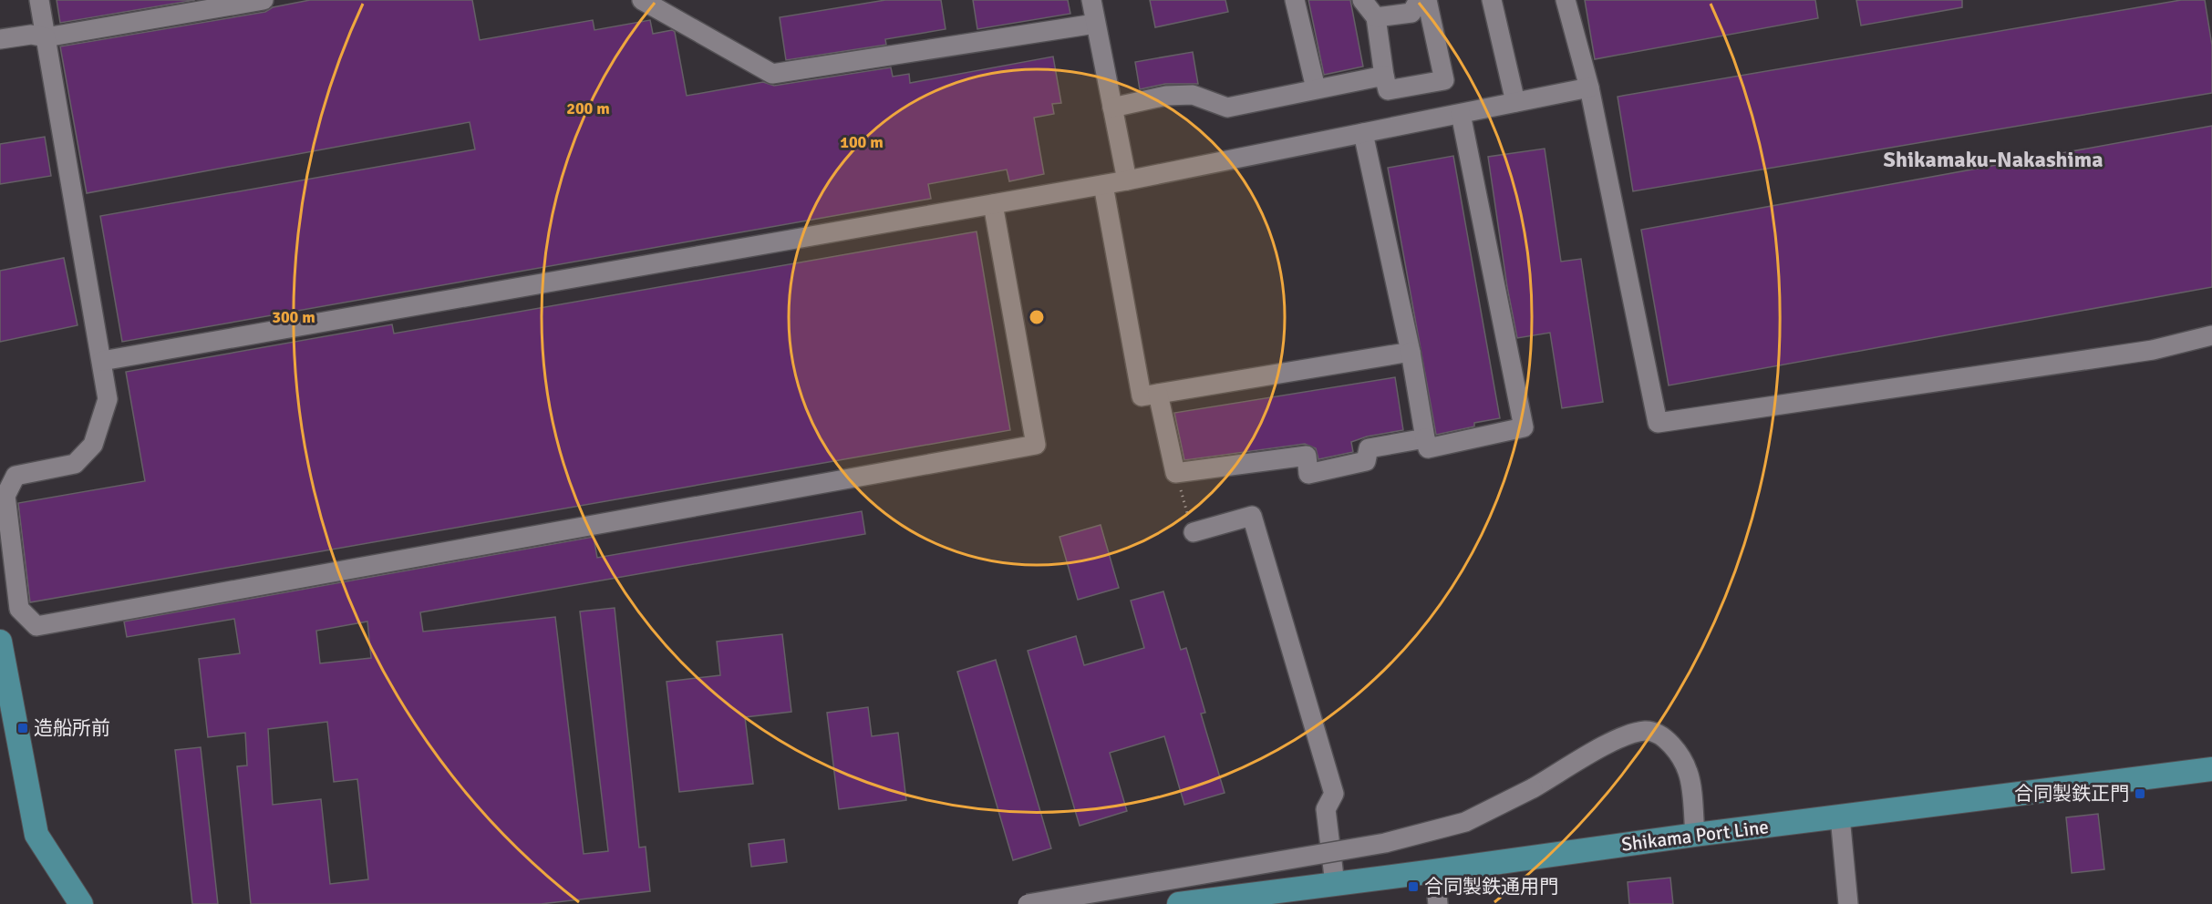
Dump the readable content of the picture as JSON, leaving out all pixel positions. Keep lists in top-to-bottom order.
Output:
{
  "streets": {
    "main road": ["Shikama Port Line"]
  },
  "districts": ["Shikamaku-Nakashima"],
  "places": {
    "transit": ["造船所前", "合同製鉄正門", "合同製鉄通用門"]
  },
  "rings": ["200 m", "100 m", "300 m"]
}
